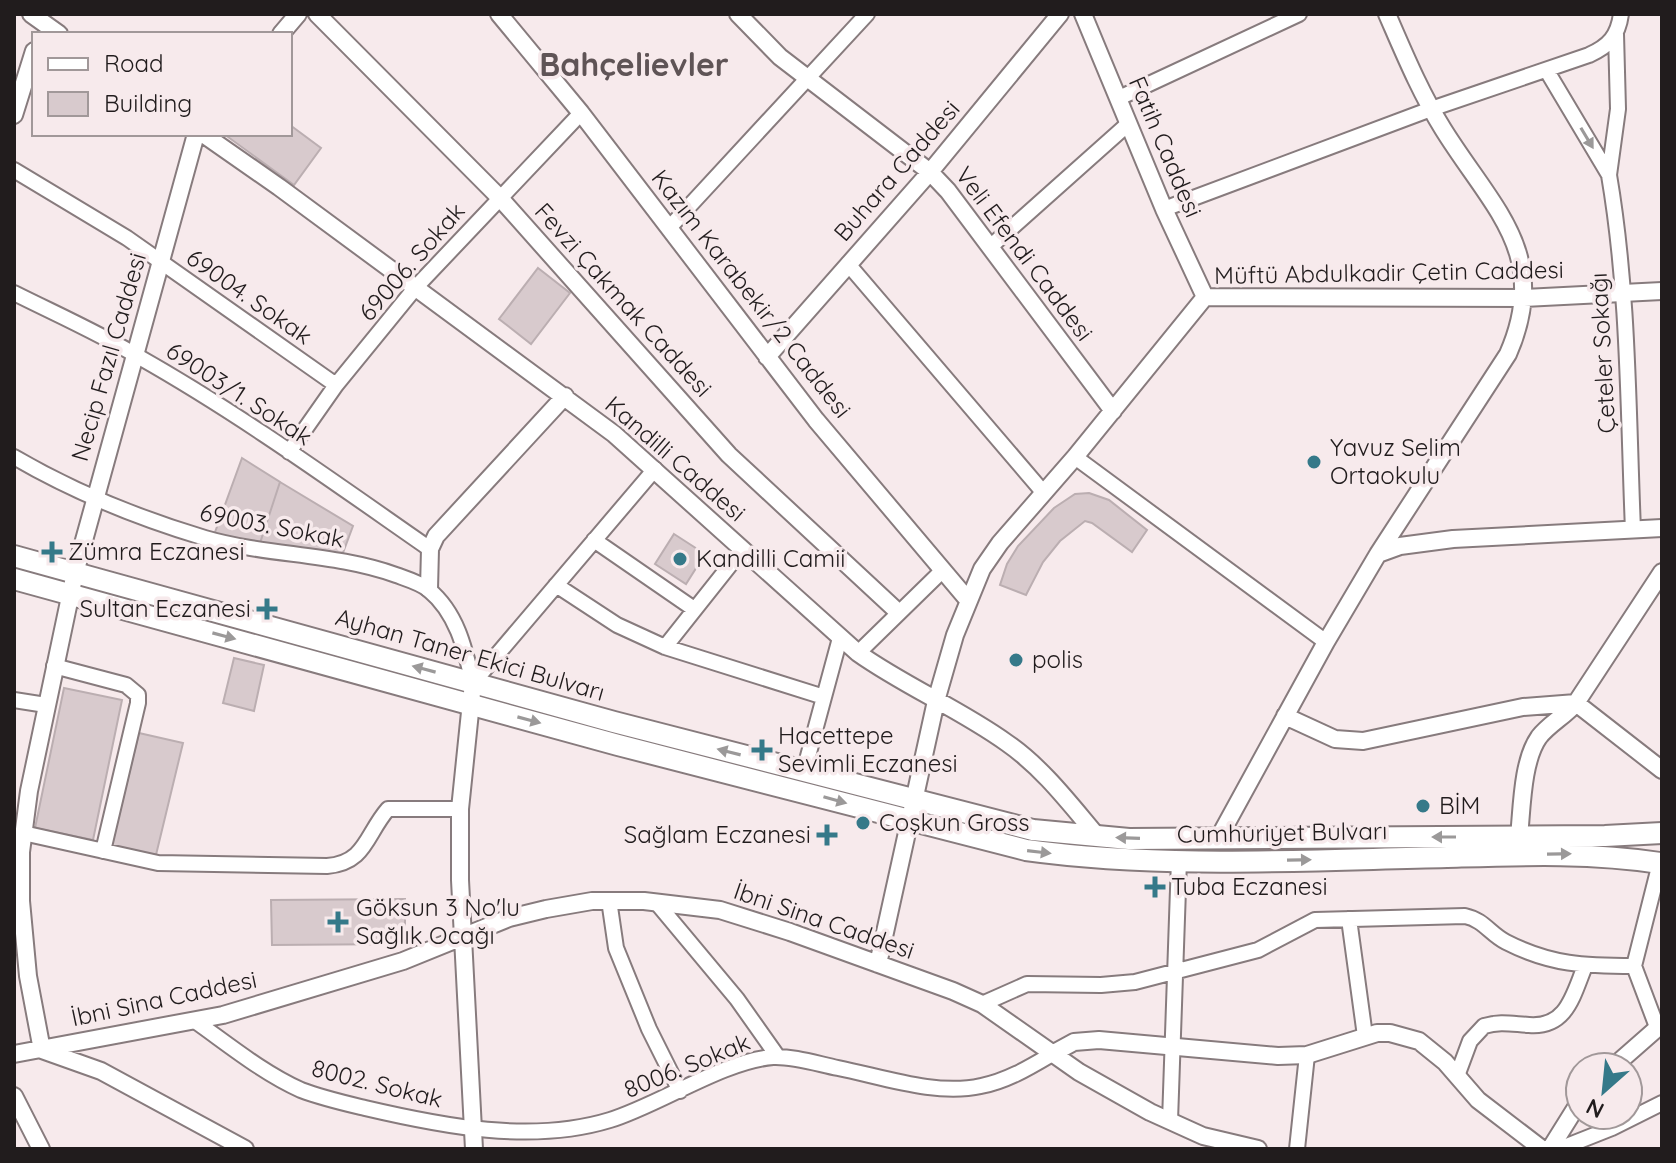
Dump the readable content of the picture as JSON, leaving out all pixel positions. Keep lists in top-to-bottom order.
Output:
{
  "streets": {
    "main road": ["Ayhan Taner Ekici Bulvarı", "Cumhuriyet Bulvarı"],
    "street": [
      "Fatih Caddesi",
      "Buhara Caddesi",
      "Veli Efendi Caddesi",
      "69006. Sokak",
      "Müftü Abdulkadir Çetin Caddesi",
      "Kazım Karabekir/2 Caddesi",
      "69004. Sokak",
      "Fevzi Çakmak Caddesi",
      "Çeteler Sokağı",
      "Necip Fazıl Caddesi",
      "69003/1. Sokak",
      "Kandilli Caddesi",
      "69003. Sokak",
      "İbni Sina Caddesi",
      "8006. Sokak",
      "8002. Sokak"
    ]
  },
  "crossings": [
    ["Fatih Caddesi", "Müftü Abdulkadir Çetin Caddesi"],
    ["Buhara Caddesi", "Veli Efendi Caddesi"],
    ["Buhara Caddesi", "Kazım Karabekir/2 Caddesi"],
    ["Veli Efendi Caddesi", "Müftü Abdulkadir Çetin Caddesi"],
    ["69006. Sokak", "Kazım Karabekir/2 Caddesi"],
    ["69006. Sokak", "69004. Sokak"],
    ["69006. Sokak", "Fevzi Çakmak Caddesi"],
    ["69006. Sokak", "69003/1. Sokak"],
    ["69006. Sokak", "Kandilli Caddesi"],
    ["Müftü Abdulkadir Çetin Caddesi", "Kazım Karabekir/2 Caddesi"],
    ["Müftü Abdulkadir Çetin Caddesi", "Çeteler Sokağı"],
    ["Müftü Abdulkadir Çetin Caddesi", "Kandilli Caddesi"],
    ["Müftü Abdulkadir Çetin Caddesi", "Ayhan Taner Ekici Bulvarı"],
    ["Müftü Abdulkadir Çetin Caddesi", "Cumhuriyet Bulvarı"],
    ["Müftü Abdulkadir Çetin Caddesi", "İbni Sina Caddesi"],
    ["69004. Sokak", "Necip Fazıl Caddesi"],
    ["Necip Fazıl Caddesi", "69003/1. Sokak"],
    ["Necip Fazıl Caddesi", "69003. Sokak"],
    ["Necip Fazıl Caddesi", "Ayhan Taner Ekici Bulvarı"],
    ["Necip Fazıl Caddesi", "İbni Sina Caddesi"],
    ["Kandilli Caddesi", "Cumhuriyet Bulvarı"],
    ["Ayhan Taner Ekici Bulvarı", "Cumhuriyet Bulvarı"],
    ["İbni Sina Caddesi", "8006. Sokak"],
    ["İbni Sina Caddesi", "8002. Sokak"],
    ["8006. Sokak", "8002. Sokak"]
  ],
  "districts": ["Bahçelievler"],
  "places": {
    "other": [
      "Yavuz Selim Ortaokulu",
      "Kandilli Camii",
      "polis",
      "BİM",
      "Coşkun Gross"
    ],
    "health": [
      "Zümra Eczanesi",
      "Sultan Eczanesi",
      "Hacettepe Sevimli Eczanesi",
      "Sağlam Eczanesi",
      "Tuba Eczanesi",
      "Göksun 3 No'lu Sağlık Ocağı"
    ]
  },
  "legend": ["Road", "Building"],
  "north": "bottom left"
}
